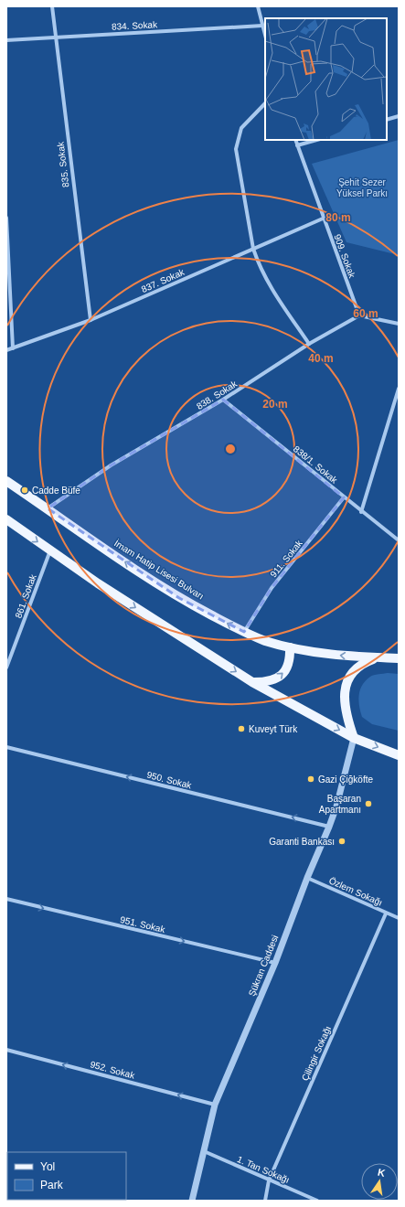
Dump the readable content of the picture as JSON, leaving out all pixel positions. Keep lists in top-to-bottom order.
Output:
{
  "streets": {
    "main road": ["İmam Hatip Lisesi Bulvarı"],
    "street": [
      "834. Sokak",
      "835. Sokak",
      "909. Sokak",
      "837. Sokak",
      "838. Sokak",
      "838/1. Sokak",
      "911. Sokak",
      "861. Sokak",
      "950. Sokak",
      "Özlem Sokağı",
      "951. Sokak",
      "Şükran Caddesi",
      "Çilingir Sokağı",
      "952. Sokak",
      "1. Tan Sokağı"
    ]
  },
  "crossings": [
    ["834. Sokak", "835. Sokak"],
    ["835. Sokak", "837. Sokak"],
    ["909. Sokak", "837. Sokak"],
    ["909. Sokak", "838. Sokak"],
    ["838. Sokak", "838/1. Sokak"],
    ["838. Sokak", "İmam Hatip Lisesi Bulvarı"],
    ["838/1. Sokak", "911. Sokak"],
    ["911. Sokak", "İmam Hatip Lisesi Bulvarı"],
    ["950. Sokak", "Şükran Caddesi"],
    ["Özlem Sokağı", "Şükran Caddesi"],
    ["Özlem Sokağı", "Çilingir Sokağı"],
    ["951. Sokak", "Şükran Caddesi"],
    ["Şükran Caddesi", "952. Sokak"],
    ["Şükran Caddesi", "1. Tan Sokağı"],
    ["Çilingir Sokağı", "1. Tan Sokağı"]
  ],
  "one_way": ["950. Sokak", "951. Sokak", "952. Sokak"],
  "parks": ["Şehit Sezer Yüksel Parkı"],
  "places": [
    "Cadde Büfe",
    "Kuveyt Türk",
    "Gazi Çiğköfte",
    "Başaran Apartmanı",
    "Garanti Bankası"
  ],
  "legend": ["Yol", "Park"],
  "north": "top",
  "rings": [
    "80 m",
    "60 m",
    "40 m",
    "20 m"
  ]
}
